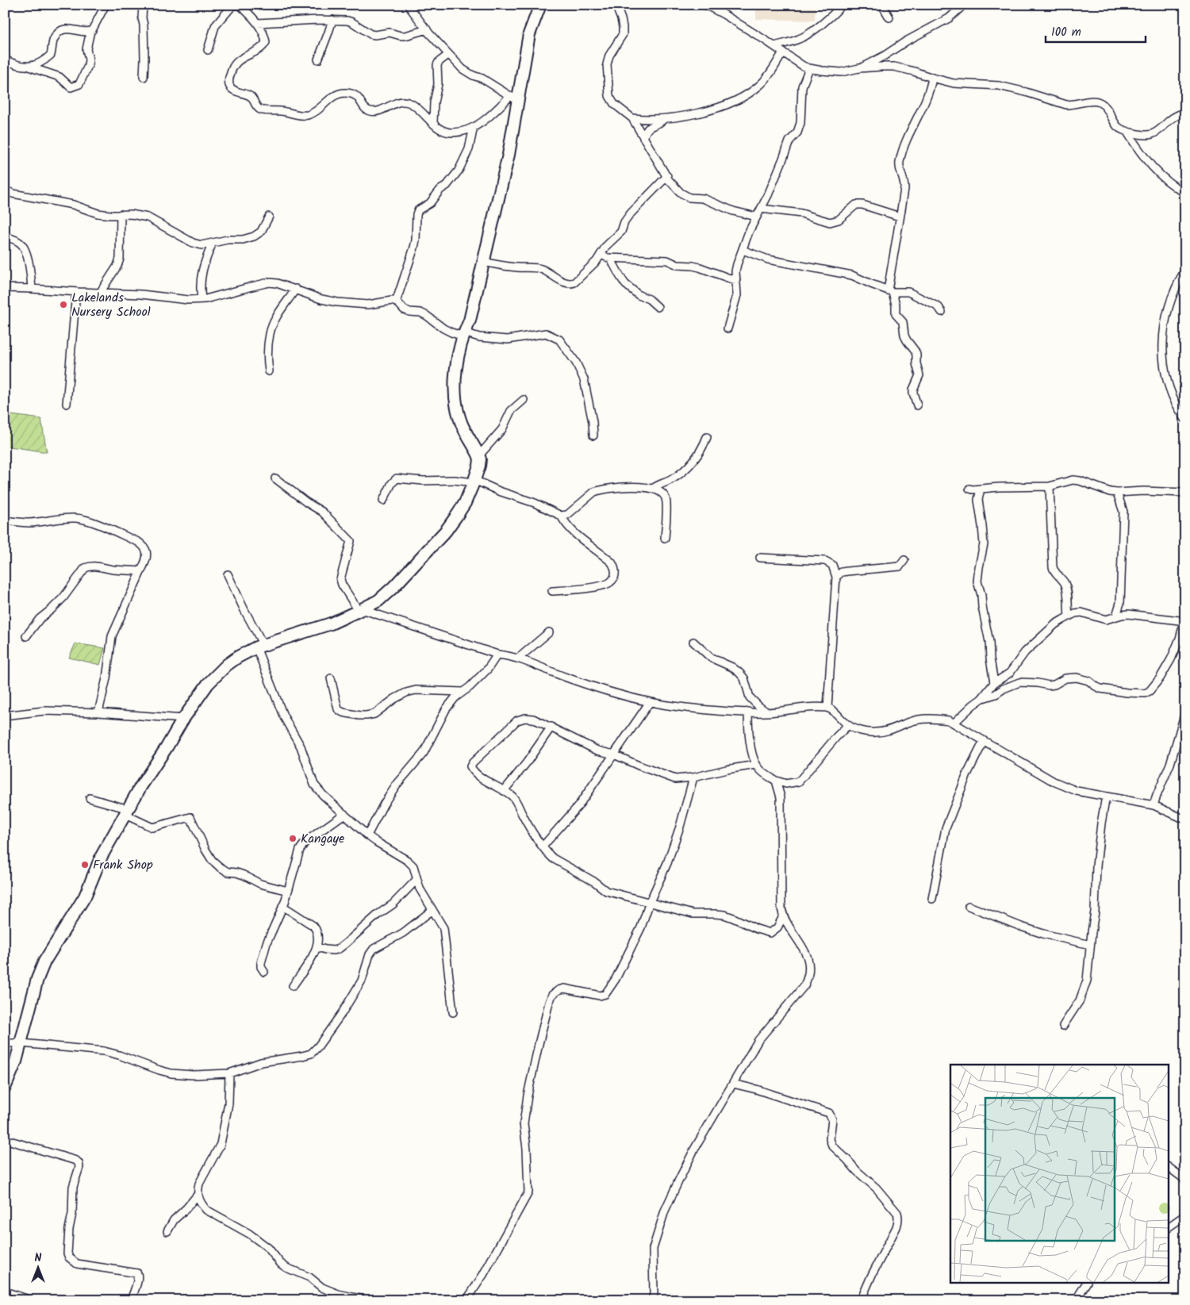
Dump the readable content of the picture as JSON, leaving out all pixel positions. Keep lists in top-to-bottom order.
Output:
{
  "places": ["Lakelands Nursery School", "Kangaye", "Frank Shop"],
  "scale_bar": "100 m",
  "north": "top"
}
